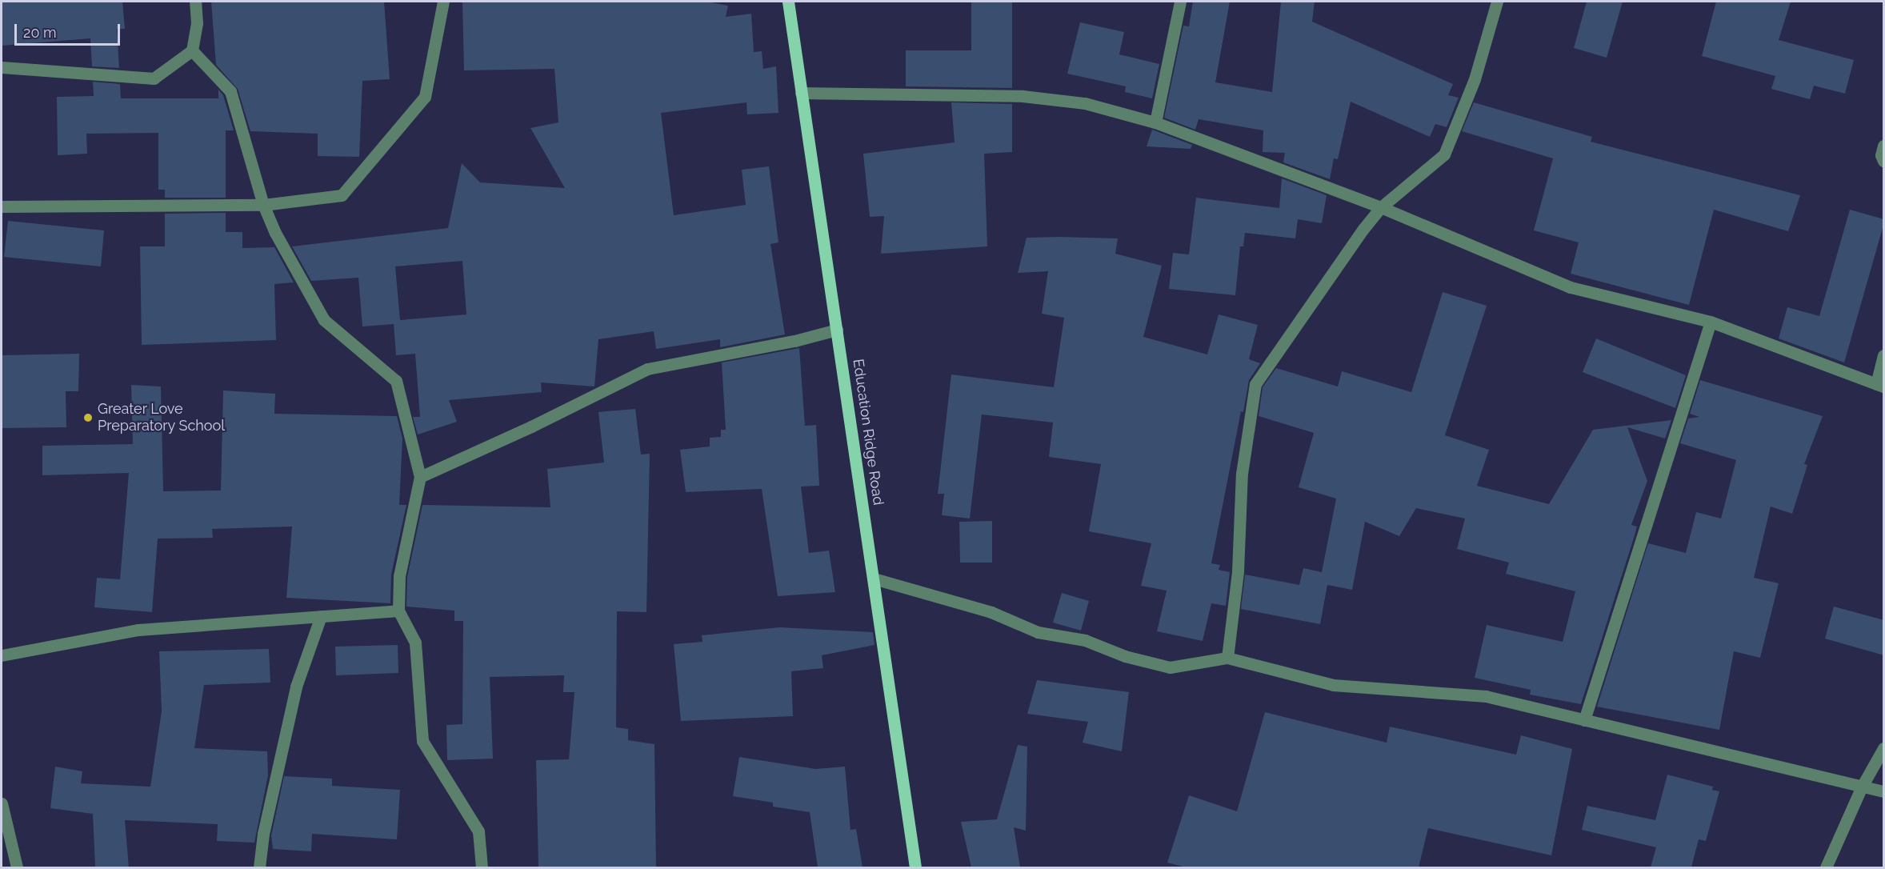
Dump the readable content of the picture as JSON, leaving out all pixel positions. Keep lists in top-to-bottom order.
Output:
{
  "streets": {
    "main road": ["Education Ridge Road"]
  },
  "places": ["Greater Love Preparatory School"],
  "scale_bar": "20 m"
}
